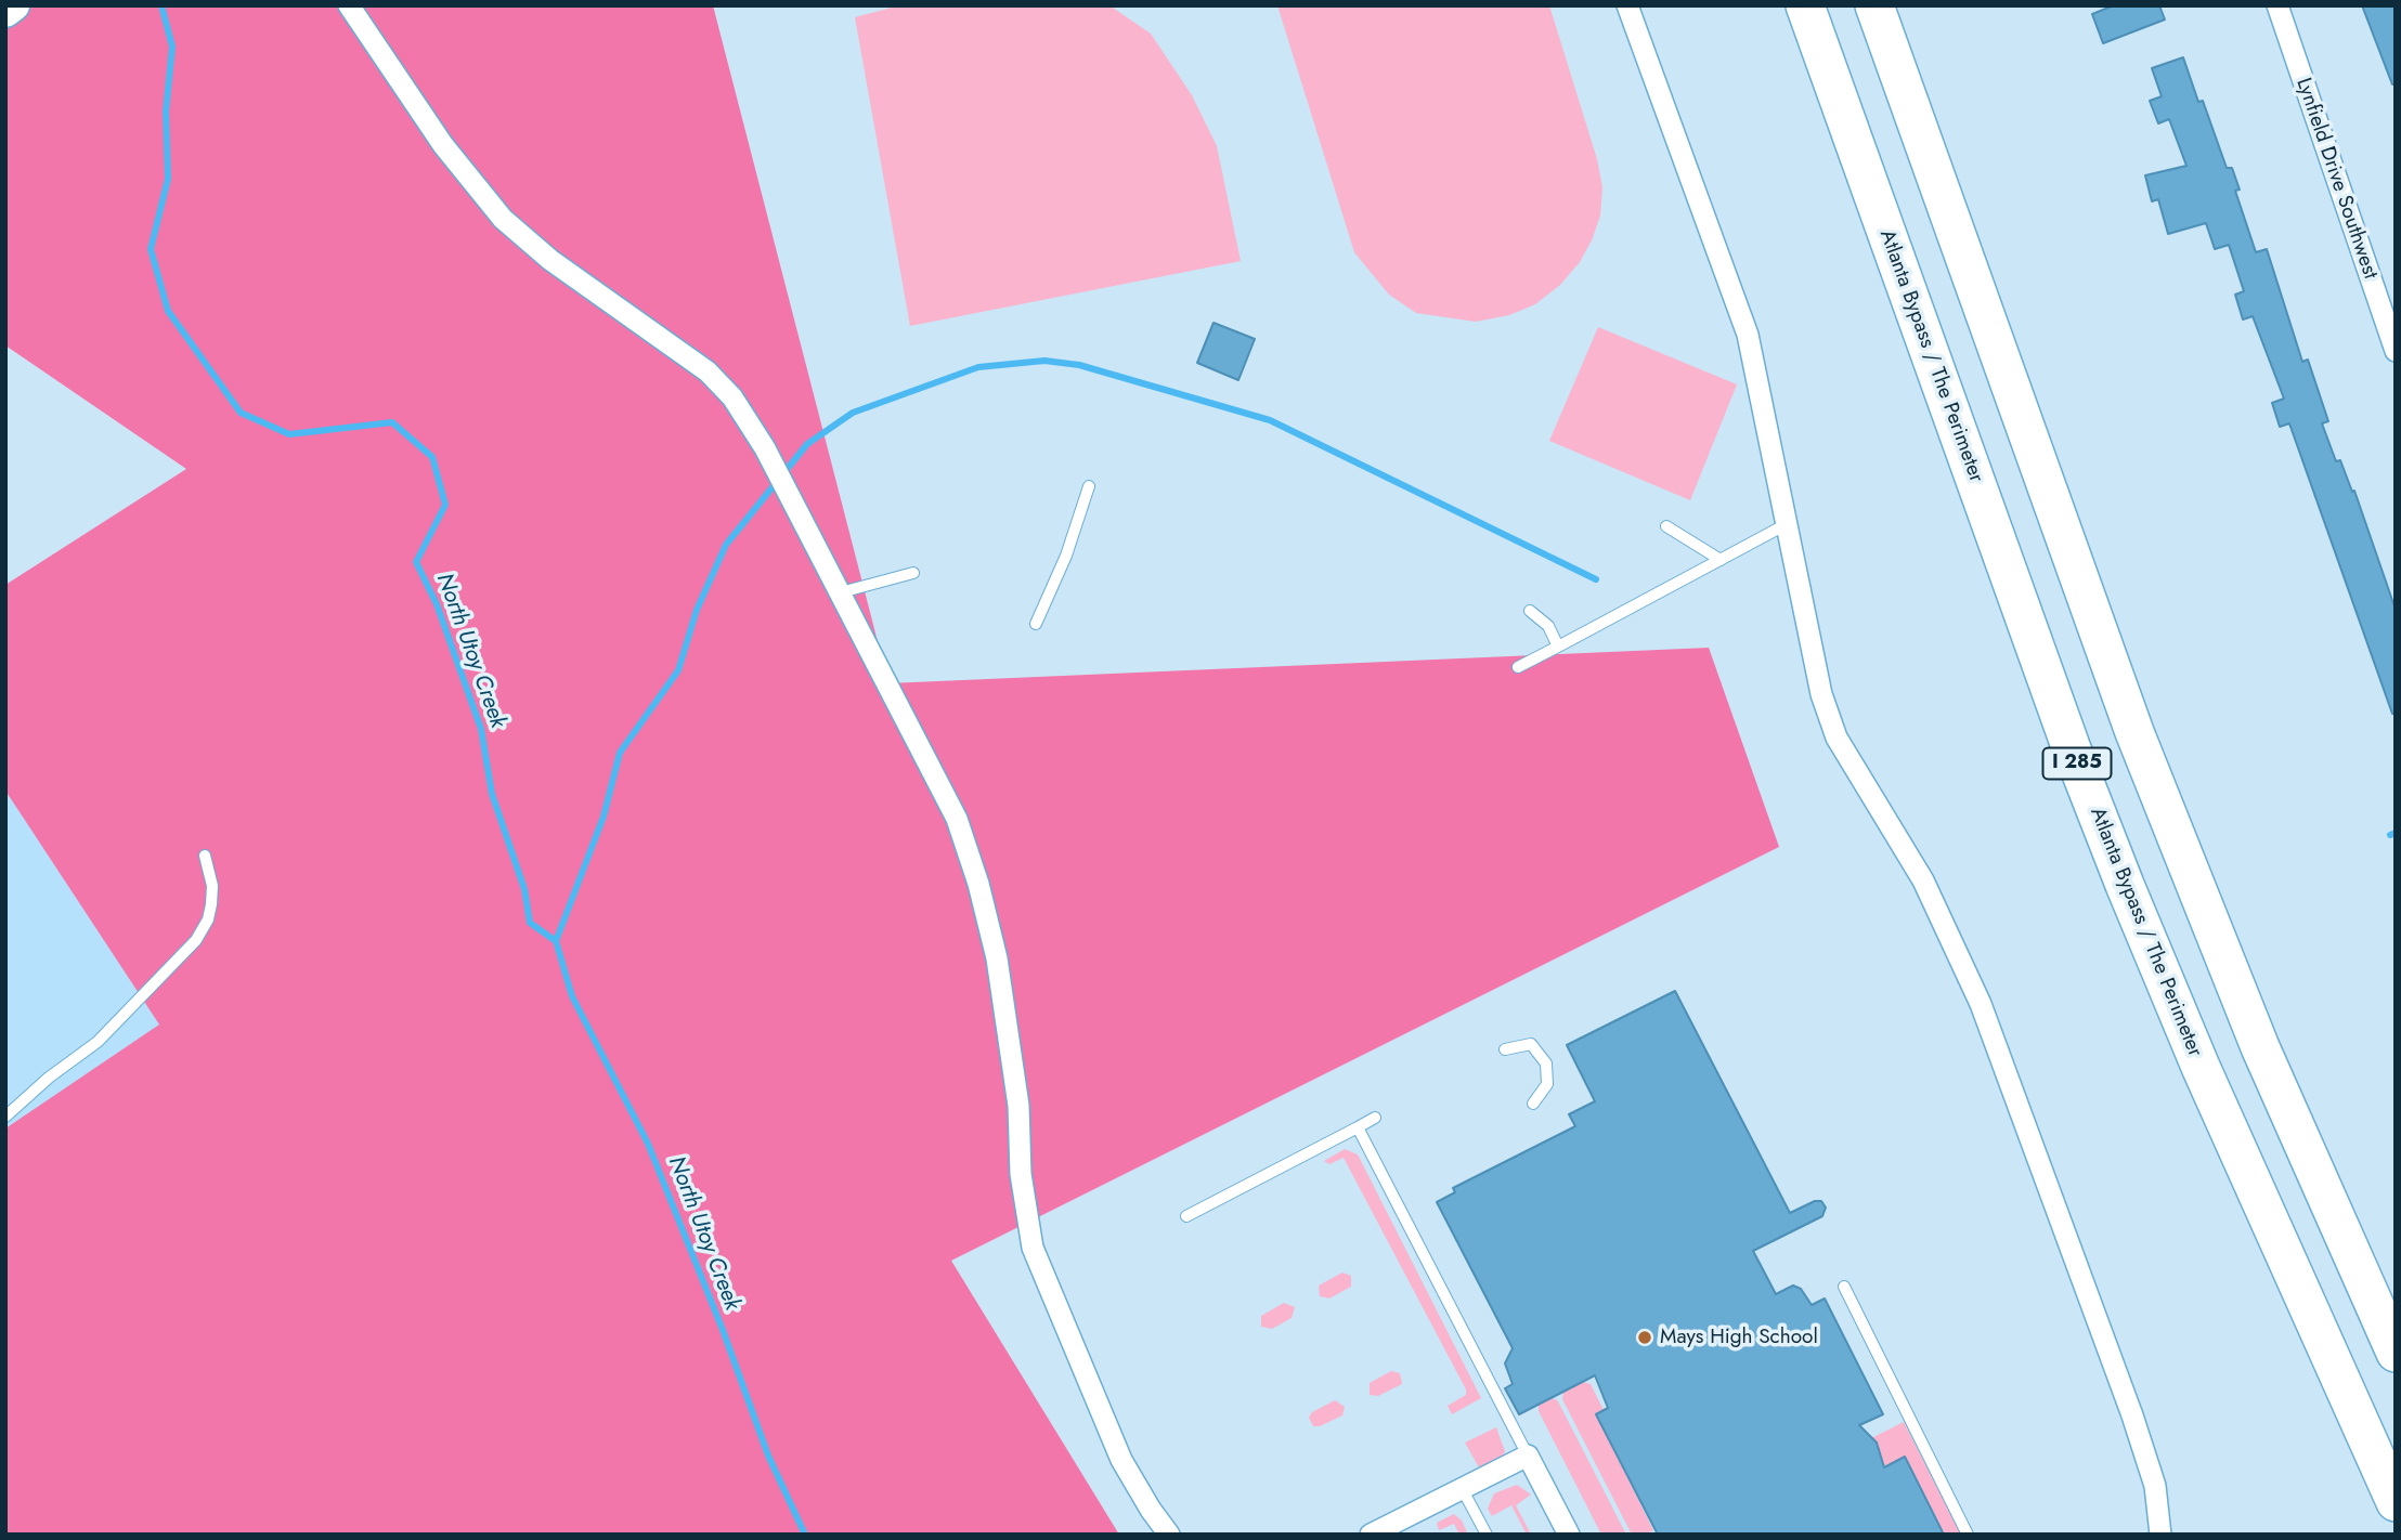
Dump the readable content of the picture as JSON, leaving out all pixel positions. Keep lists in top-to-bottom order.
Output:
{
  "streets": {
    "highway": ["Atlanta Bypass / The Perimeter", "I 285"],
    "street": ["Lynfield Drive Southwest"]
  },
  "water": ["North Utoy Creek"],
  "places": ["Mays High School"]
}
